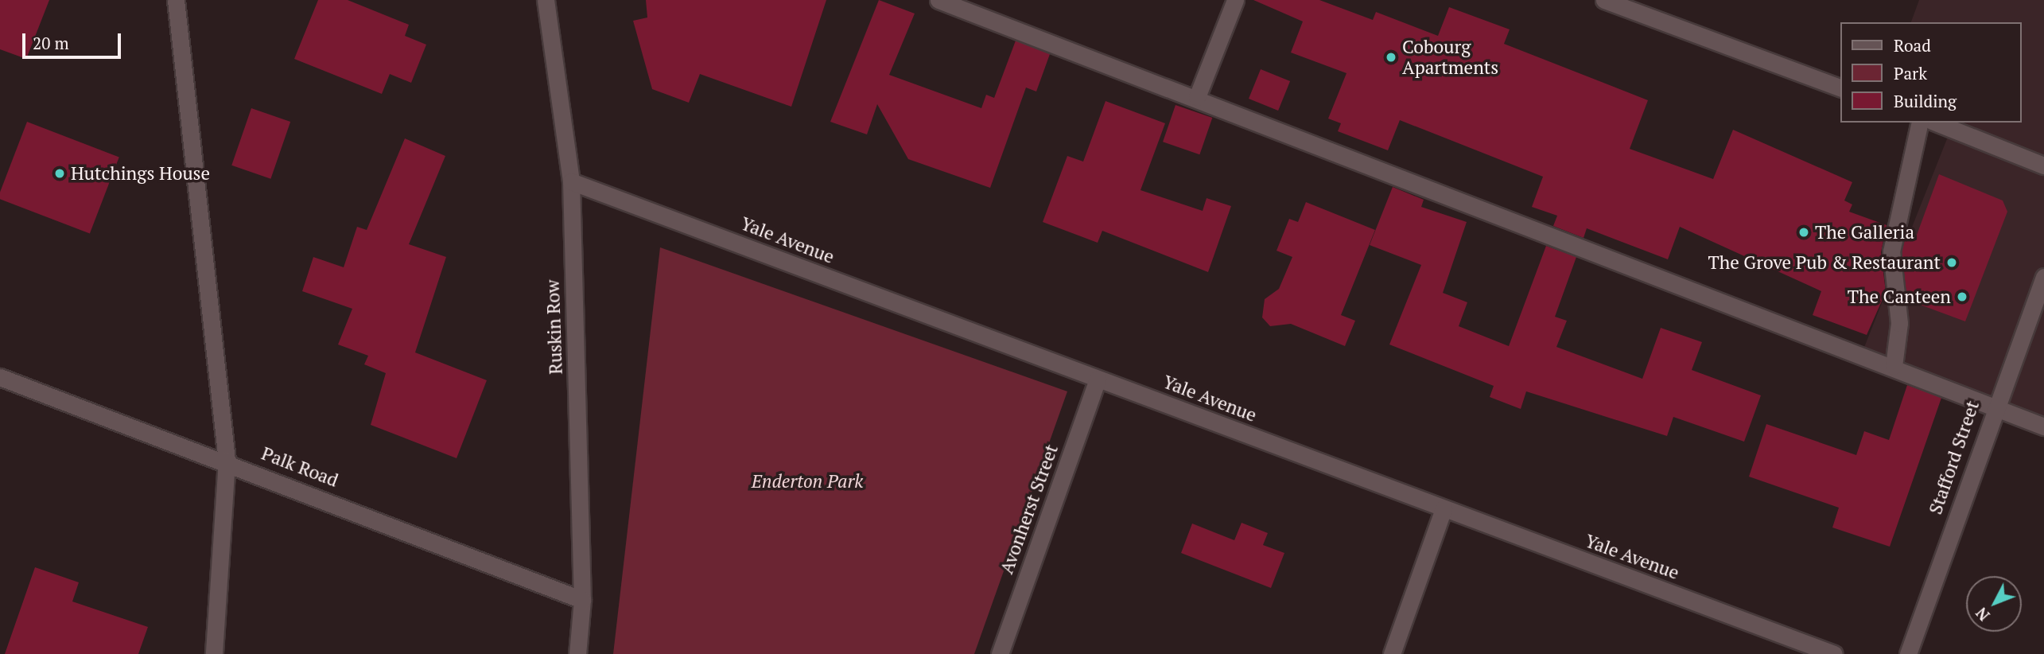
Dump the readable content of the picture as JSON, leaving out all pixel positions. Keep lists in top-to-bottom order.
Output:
{
  "streets": {
    "street": [
      "Yale Avenue",
      "Ruskin Row",
      "Stafford Street",
      "Palk Road",
      "Avonherst Street"
    ]
  },
  "crossings": [
    ["Yale Avenue", "Ruskin Row"],
    ["Yale Avenue", "Avonherst Street"],
    ["Ruskin Row", "Palk Road"]
  ],
  "parks": ["Enderton Park"],
  "places": [
    "Cobourg Apartments",
    "Hutchings House",
    "The Galleria",
    "The Grove Pub & Restaurant",
    "The Canteen"
  ],
  "legend": ["Road", "Park", "Building"],
  "scale_bar": "20 m",
  "north": "bottom left"
}
